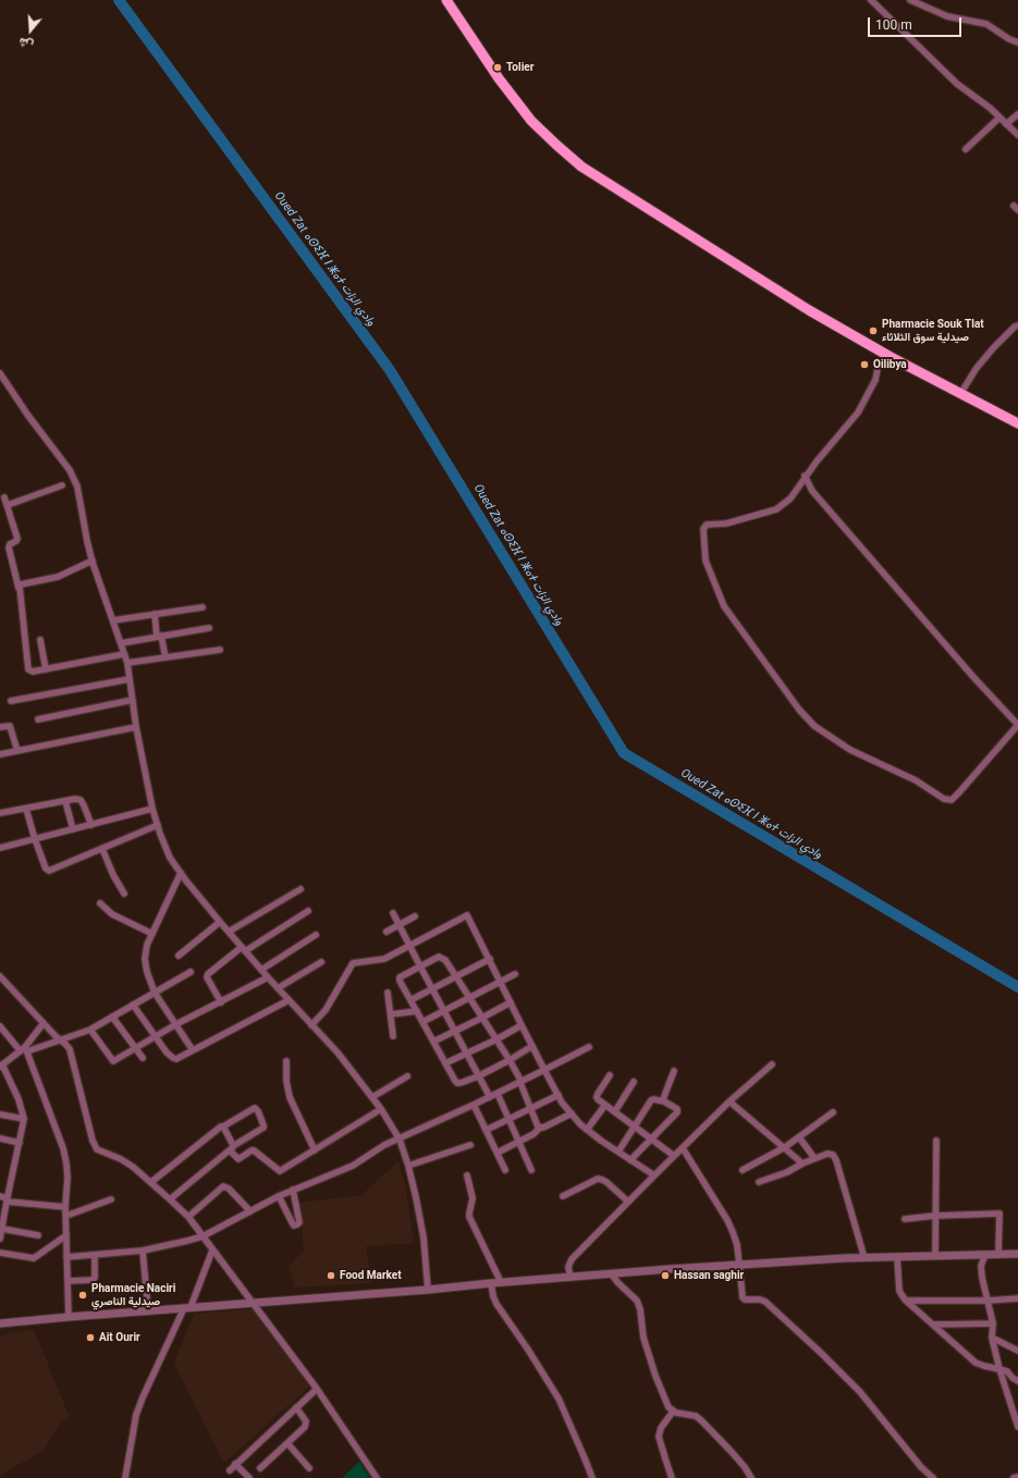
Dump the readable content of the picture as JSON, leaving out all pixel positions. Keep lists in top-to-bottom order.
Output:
{
  "water": ["Oued Zat ⴰⵙⵉⴼ ⵏ ⵥⴰⵜ وادي الزات"],
  "places": [
    "Tolier",
    "Pharmacie Souk Tlat صيدلية سوق الثلاثاء",
    "Oilibya",
    "Food Market",
    "Hassan saghir",
    "Pharmacie Naciri صيدلية الناصري",
    "Ait Ourir"
  ],
  "scale_bar": "100 m",
  "north": "bottom"
}
